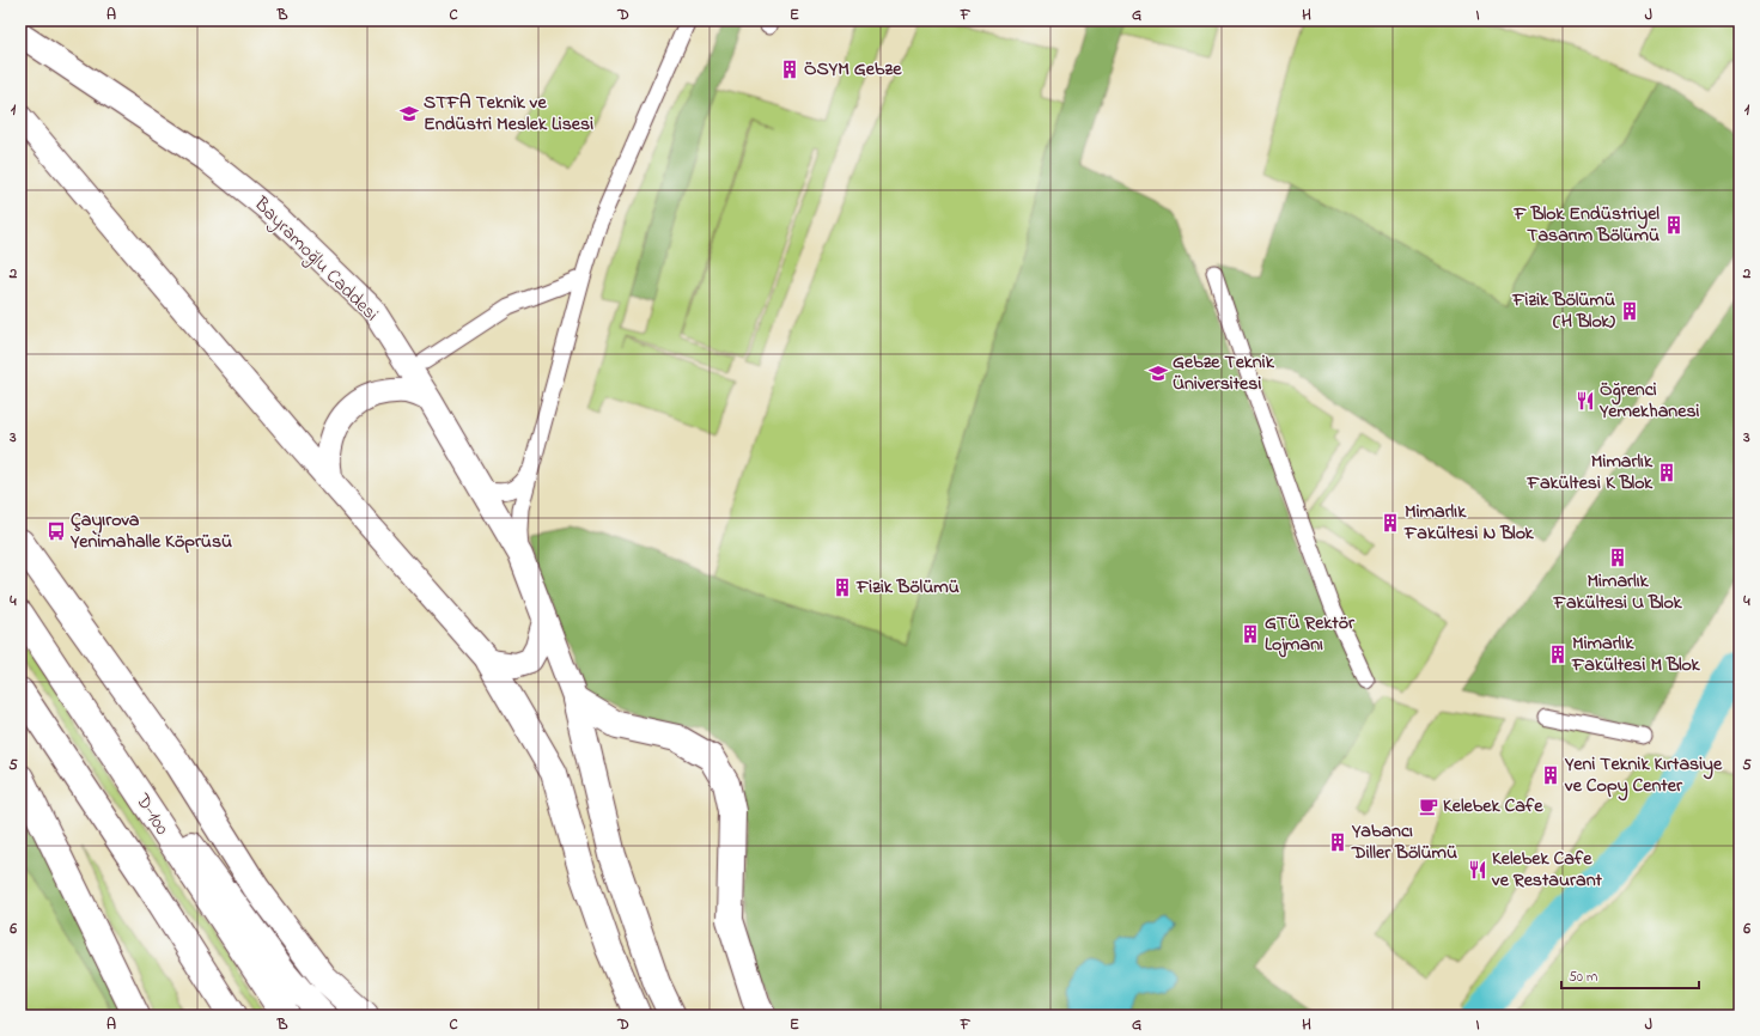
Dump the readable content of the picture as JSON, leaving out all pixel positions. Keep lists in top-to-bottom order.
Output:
{
  "streets": {
    "highway": ["D-100"],
    "main road": ["Bayramoğlu Caddesi"]
  },
  "places": {
    "building": [
      "ÖSYM Gebze",
      "F Blok Endüstriyel Tasarım Bölümü",
      "Fizik Bölümü (H Blok)",
      "Mimarlık Fakültesi K Blok",
      "Mimarlık Fakültesi N Blok",
      "Mimarlık Fakültesi U Blok",
      "Fizik Bölümü",
      "GTÜ Rektör Lojmanı",
      "Mimarlık Fakültesi M Blok",
      "Yeni Teknik Kırtasiye ve Copy Center",
      "Yabancı Diller Bölümü"
    ],
    "school or university": ["STFA Teknik ve Endüstri Meslek Lisesi", "Gebze Teknik Üniversitesi"],
    "restaurant": ["Öğrenci Yemekhanesi", "Kelebek Cafe ve Restaurant"],
    "bus stop": ["Çayırova Yenimahalle Köprüsü"],
    "cafe": ["Kelebek Cafe"]
  },
  "scale_bar": "50 m",
  "grid": {
    "columns": [
      "A",
      "B",
      "C",
      "D",
      "E",
      "F",
      "G",
      "H",
      "I",
      "J"
    ],
    "rows": [
      "1",
      "2",
      "3",
      "4",
      "5",
      "6"
    ]
  }
}
